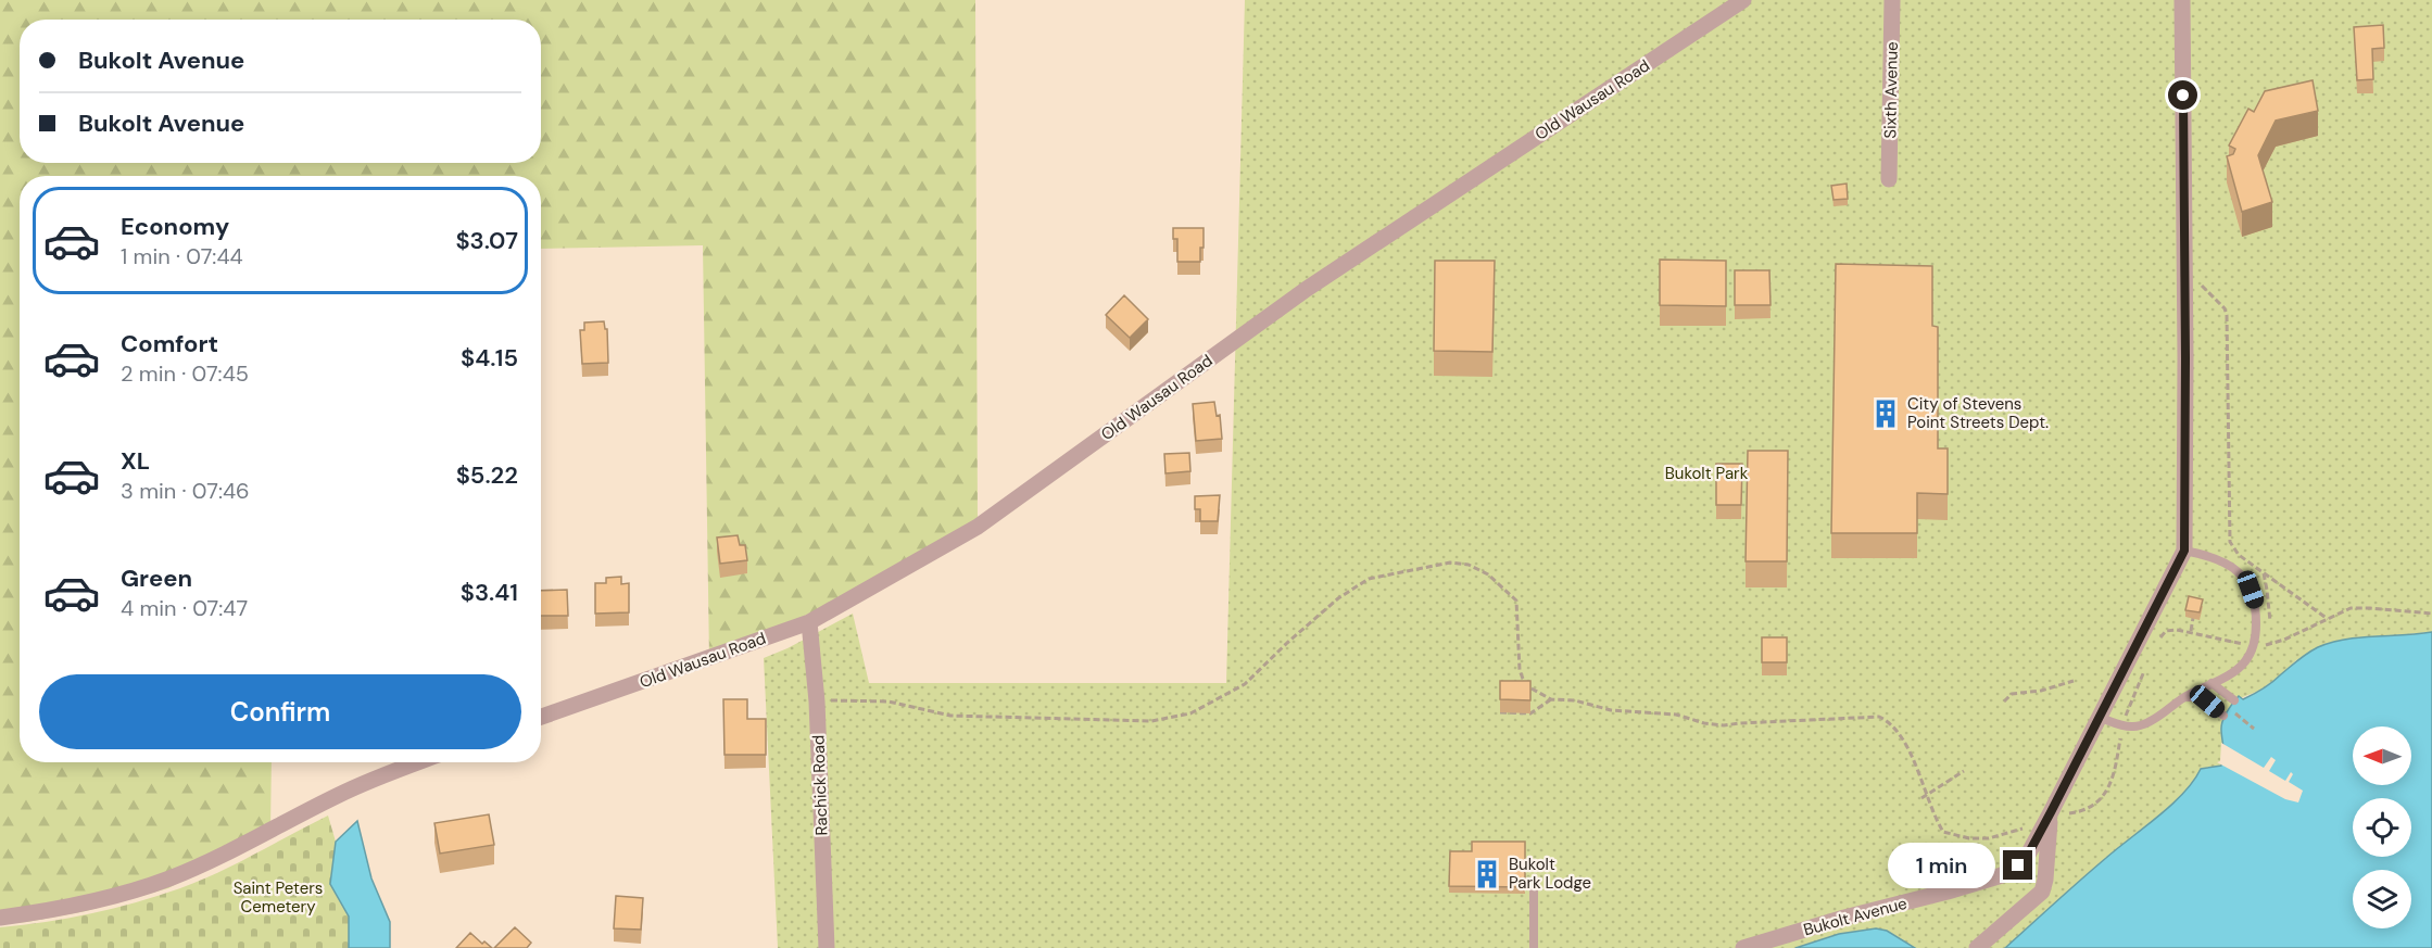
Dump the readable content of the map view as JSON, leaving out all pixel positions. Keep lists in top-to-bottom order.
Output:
{
  "streets": {
    "street": [
      "Sixth Avenue",
      "Old Wausau Road",
      "Rachick Road",
      "Bukolt Avenue"
    ]
  },
  "crossings": [
    ["Old Wausau Road", "Rachick Road"]
  ],
  "parks": ["Bukolt Park", "Saint Peters Cemetery"],
  "places": {
    "building": ["City of Stevens Point Streets Dept.", "Bukolt Park Lodge"]
  },
  "north": "left",
  "page": {
    "banner": ["Bukolt Avenue", "Bukolt Avenue"],
    "list": [
      {
        "name": "Economy",
        "note": "1 min · 07:44",
        "value": "$3.07"
      },
      {
        "name": "Comfort",
        "note": "2 min · 07:45",
        "value": "$4.15"
      },
      {
        "name": "XL",
        "note": "3 min · 07:46",
        "value": "$5.22"
      },
      {
        "name": "Green",
        "note": "4 min · 07:47",
        "value": "$3.41"
      }
    ],
    "buttons": "Confirm",
    "bubble": "1 min"
  }
}
